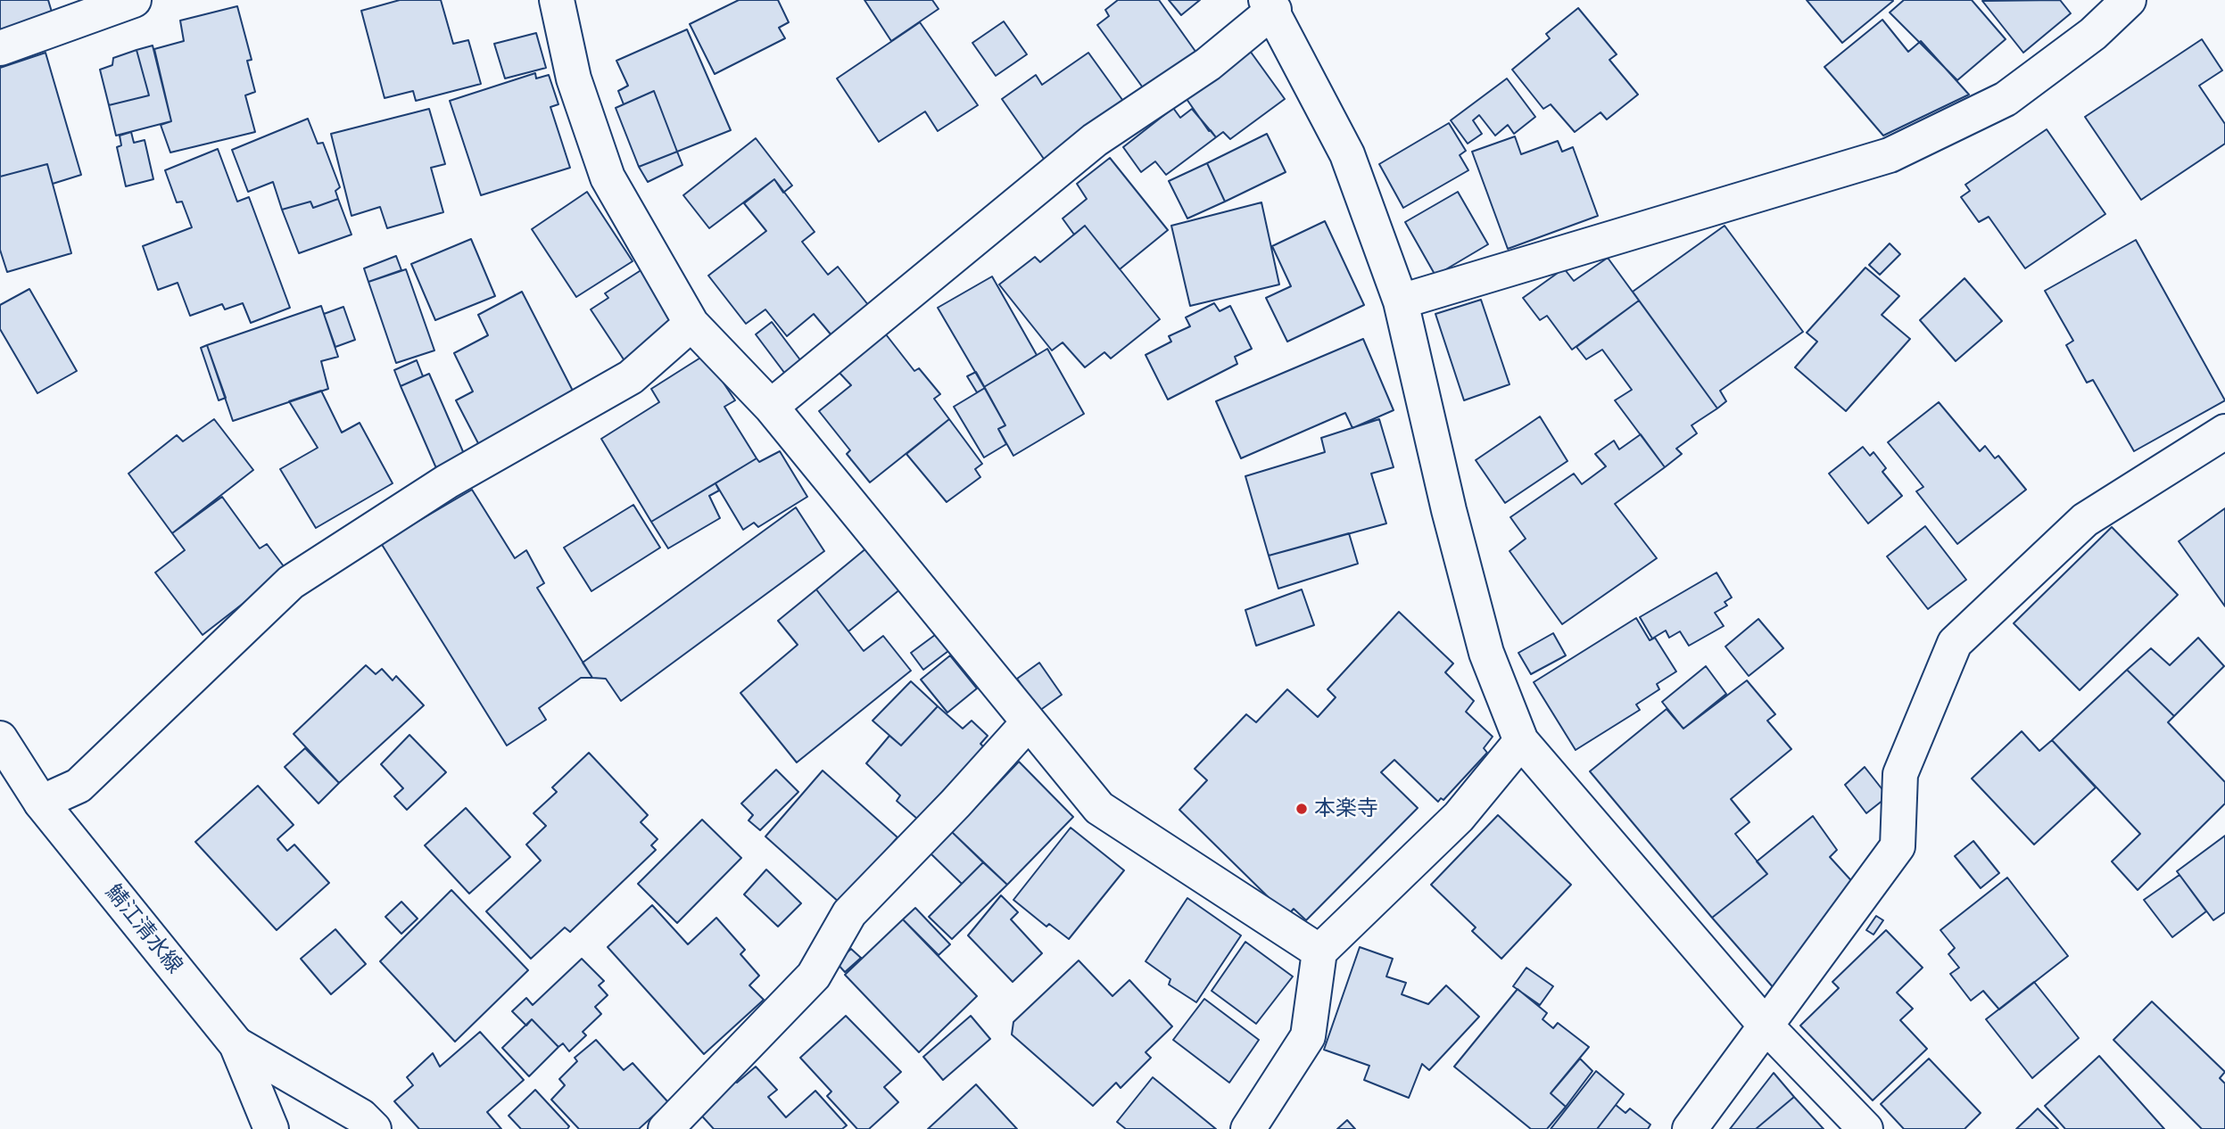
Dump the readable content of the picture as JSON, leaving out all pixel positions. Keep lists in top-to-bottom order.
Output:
{
  "streets": {
    "street": ["鯖江清水線"]
  },
  "places": ["本楽寺"]
}
